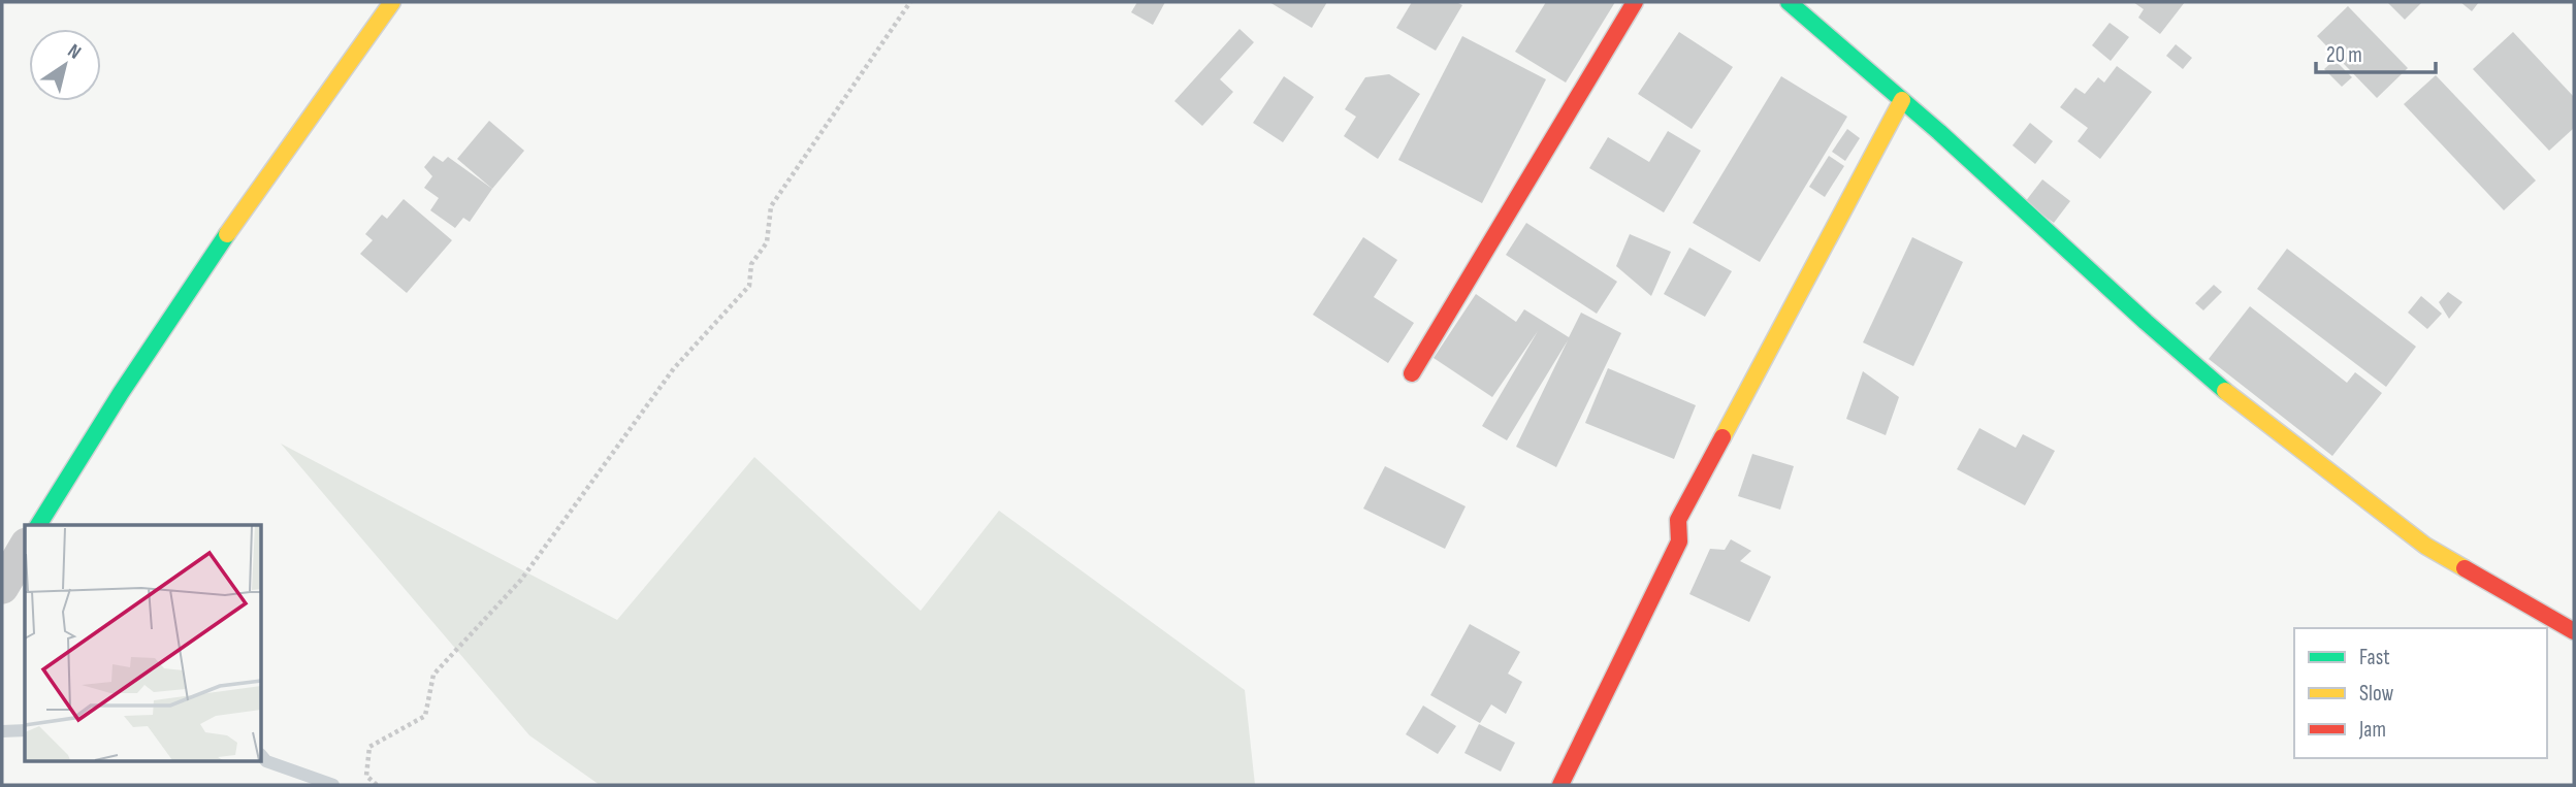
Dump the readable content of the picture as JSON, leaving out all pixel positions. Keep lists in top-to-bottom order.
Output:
{
  "legend": ["Fast", "Slow", "Jam"],
  "scale_bar": "20 m",
  "north": "top right"
}
